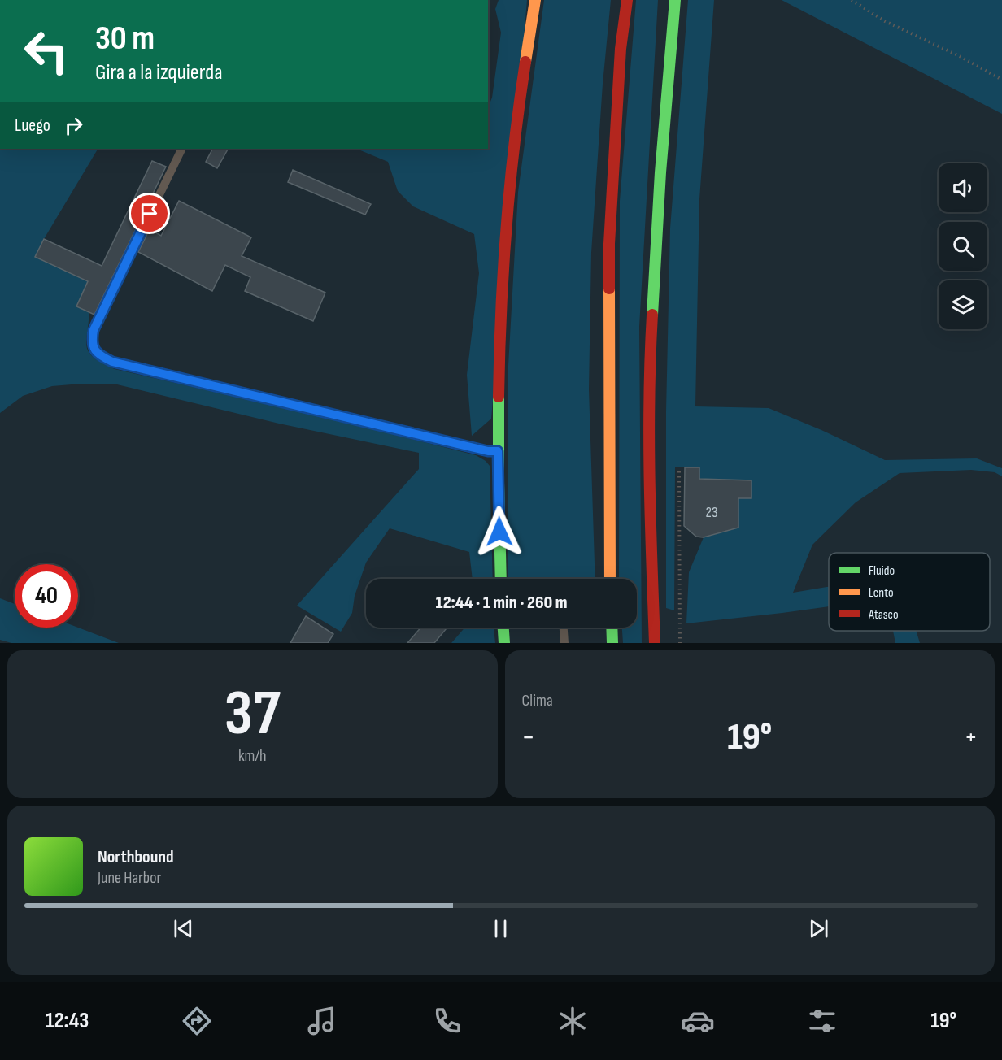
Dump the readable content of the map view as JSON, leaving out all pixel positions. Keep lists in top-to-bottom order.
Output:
{
  "house_numbers": ["23"],
  "legend": ["Fluido", "Lento", "Atasco"],
  "page": {
    "turn": ["30 m", "Gira a la izquierda"],
    "then": "Luego",
    "limit": "40",
    "trip": "12:44 · 1 min · 260 m",
    "tile": [
      ["37", "km/h"],
      "Clima"
    ],
    "heat": ["−", "19°", "+"],
    "song": ["Northbound", "June Harbor"],
    "tabs": ["12:43", "19°"]
  }
}
